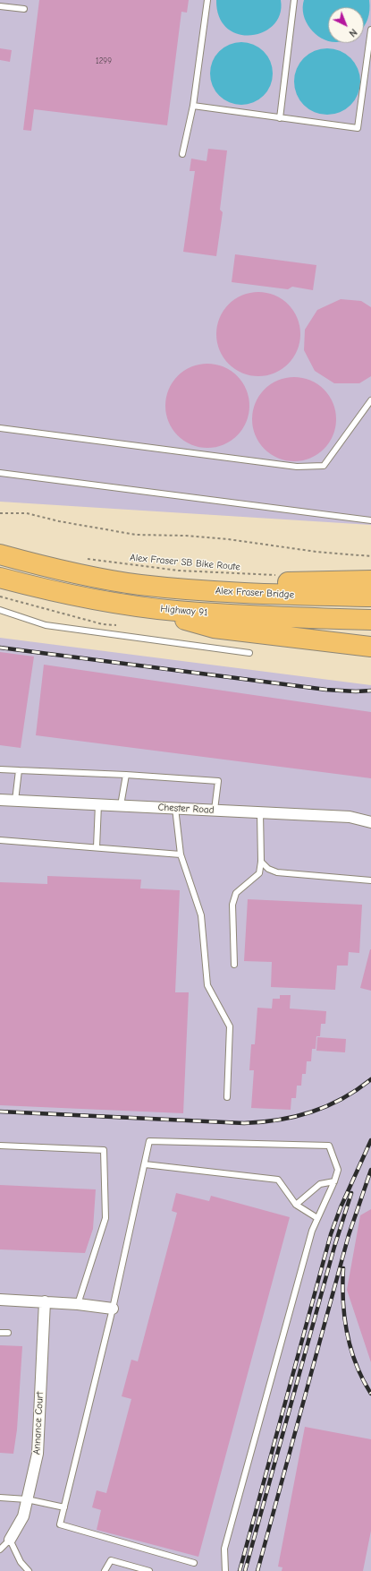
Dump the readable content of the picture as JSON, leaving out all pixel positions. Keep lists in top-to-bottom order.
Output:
{
  "streets": {
    "highway": ["Alex Fraser Bridge", "Highway 91"],
    "street": ["Chester Road", "Annance Court"],
    "path": ["Alex Fraser SB Bike Route"]
  },
  "house_numbers": ["1299"],
  "north": "bottom right"
}
